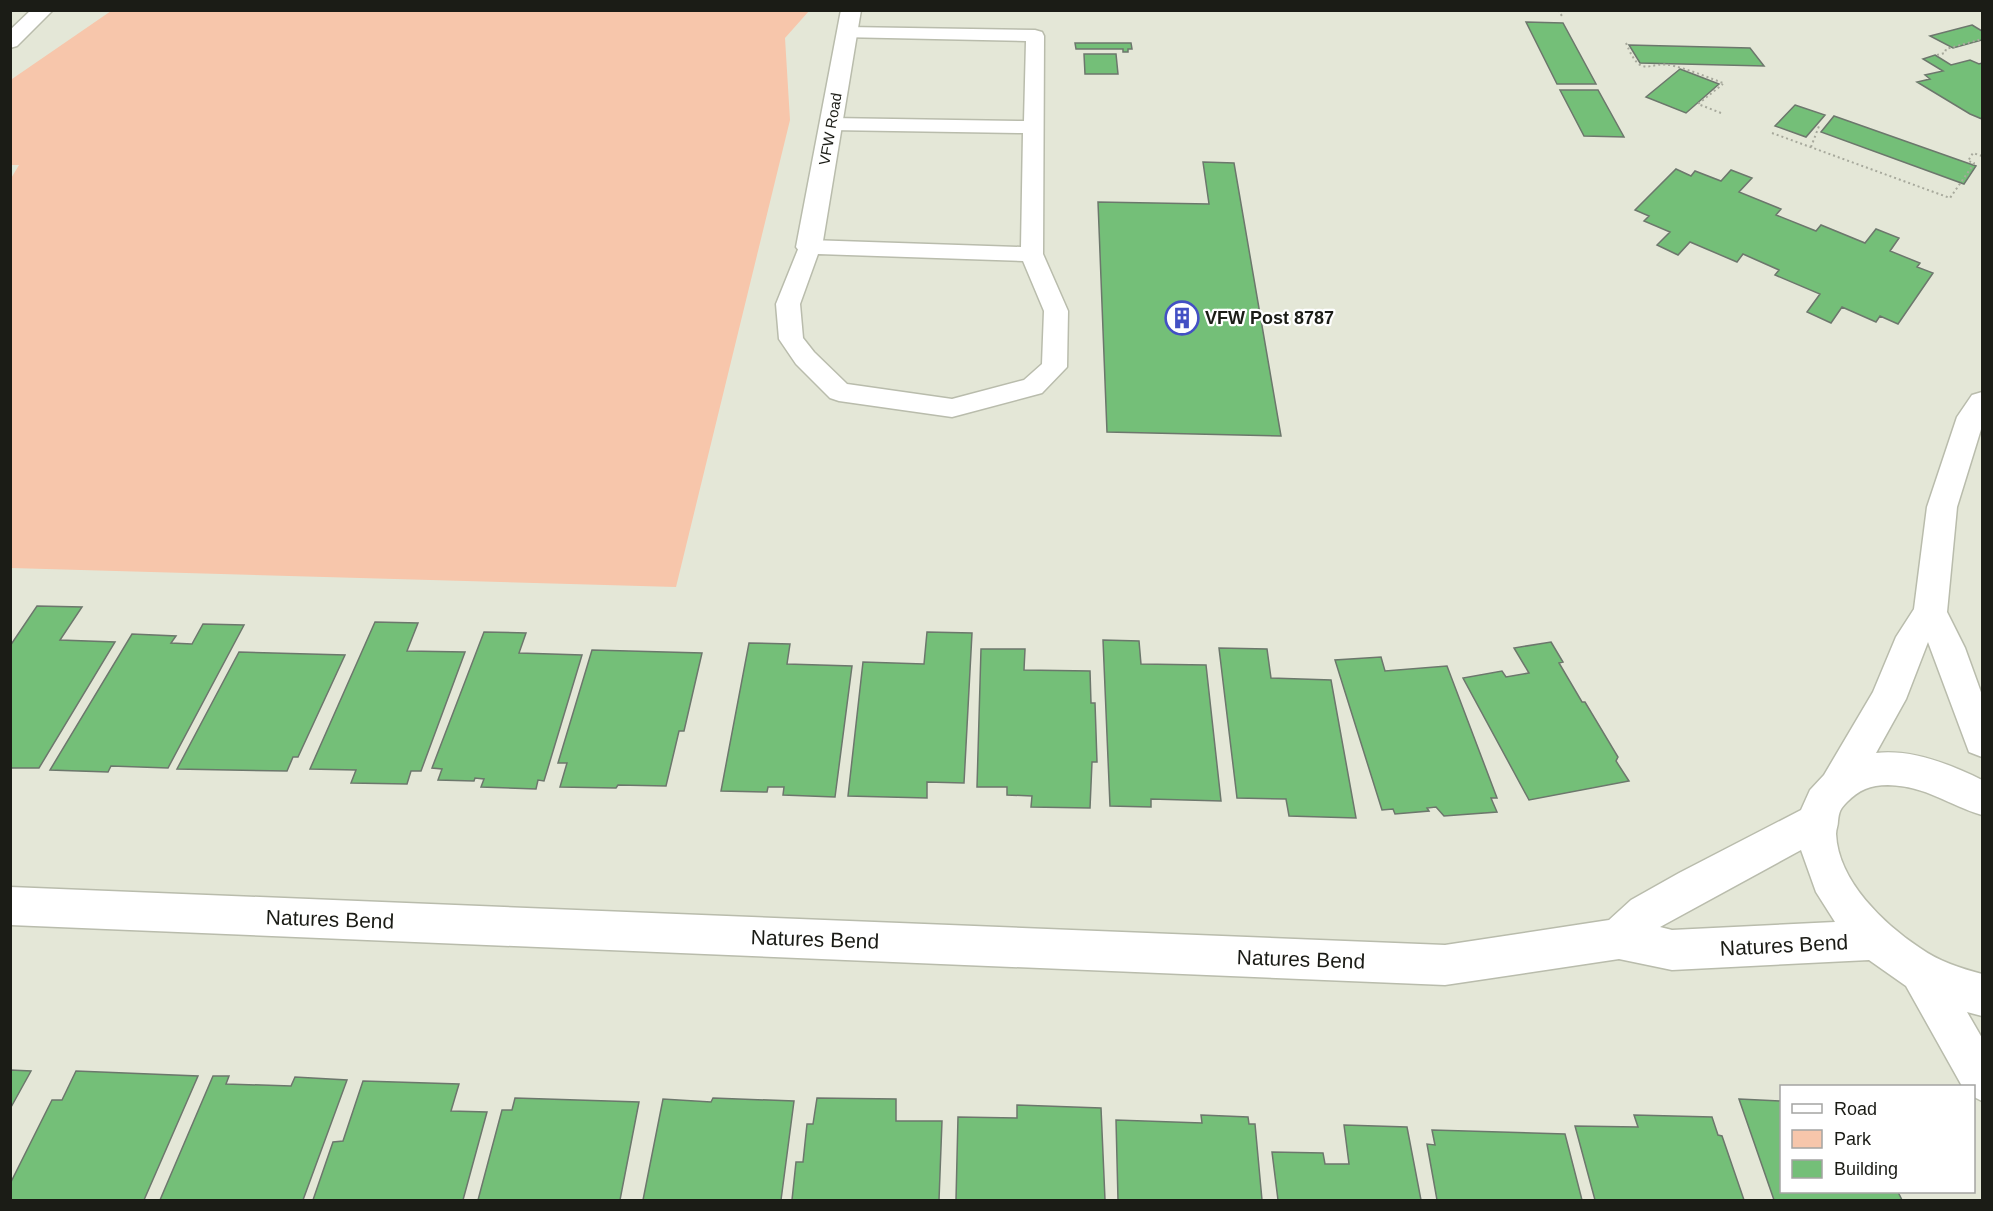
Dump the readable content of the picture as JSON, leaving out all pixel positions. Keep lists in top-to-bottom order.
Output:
{
  "streets": {
    "street": ["VFW Road", "Natures Bend"]
  },
  "places": {
    "building": ["VFW Post 8787"]
  },
  "legend": ["Road", "Park", "Building"]
}
